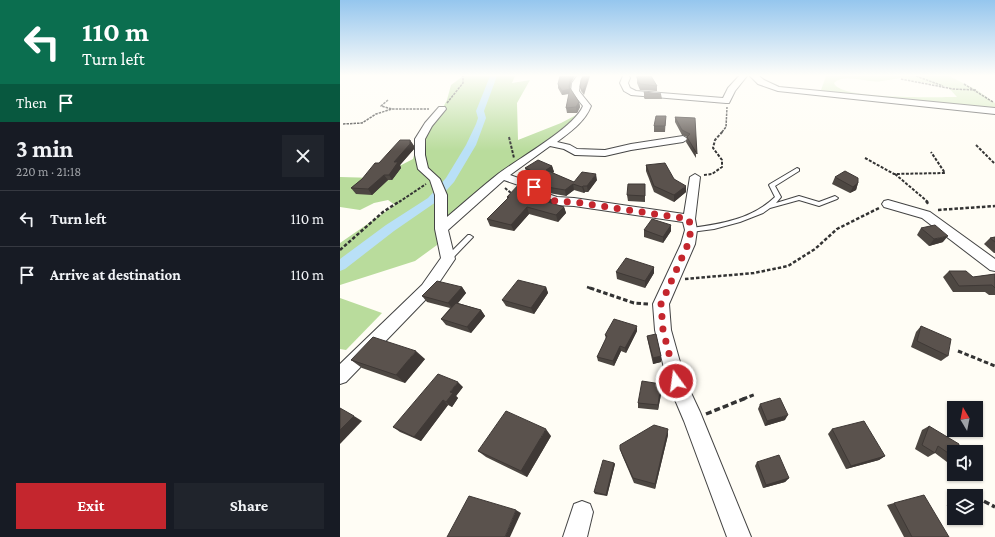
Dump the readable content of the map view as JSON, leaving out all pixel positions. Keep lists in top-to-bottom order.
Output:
{
  "north": "top",
  "page": {
    "turn": ["110 m", "Turn left"],
    "then": "Then",
    "heading": ["3 min", "220 m · 21:18"],
    "list": [
      {
        "name": "Turn left",
        "value": "110 m"
      },
      {
        "name": "Arrive at destination",
        "value": "110 m"
      }
    ],
    "buttons": ["Exit", "Share"]
  }
}
